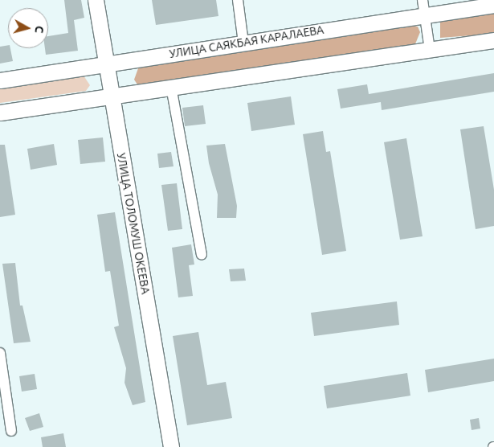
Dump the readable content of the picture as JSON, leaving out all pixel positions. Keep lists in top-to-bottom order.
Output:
{
  "streets": {
    "street": ["УЛИЦА САЯКБАЯ КАРАЛАЕВА", "УЛИЦА ТОЛОМУШ ОКЕЕВА"]
  },
  "crossings": [
    ["УЛИЦА САЯКБАЯ КАРАЛАЕВА", "УЛИЦА ТОЛОМУШ ОКЕЕВА"]
  ],
  "north": "right"
}
